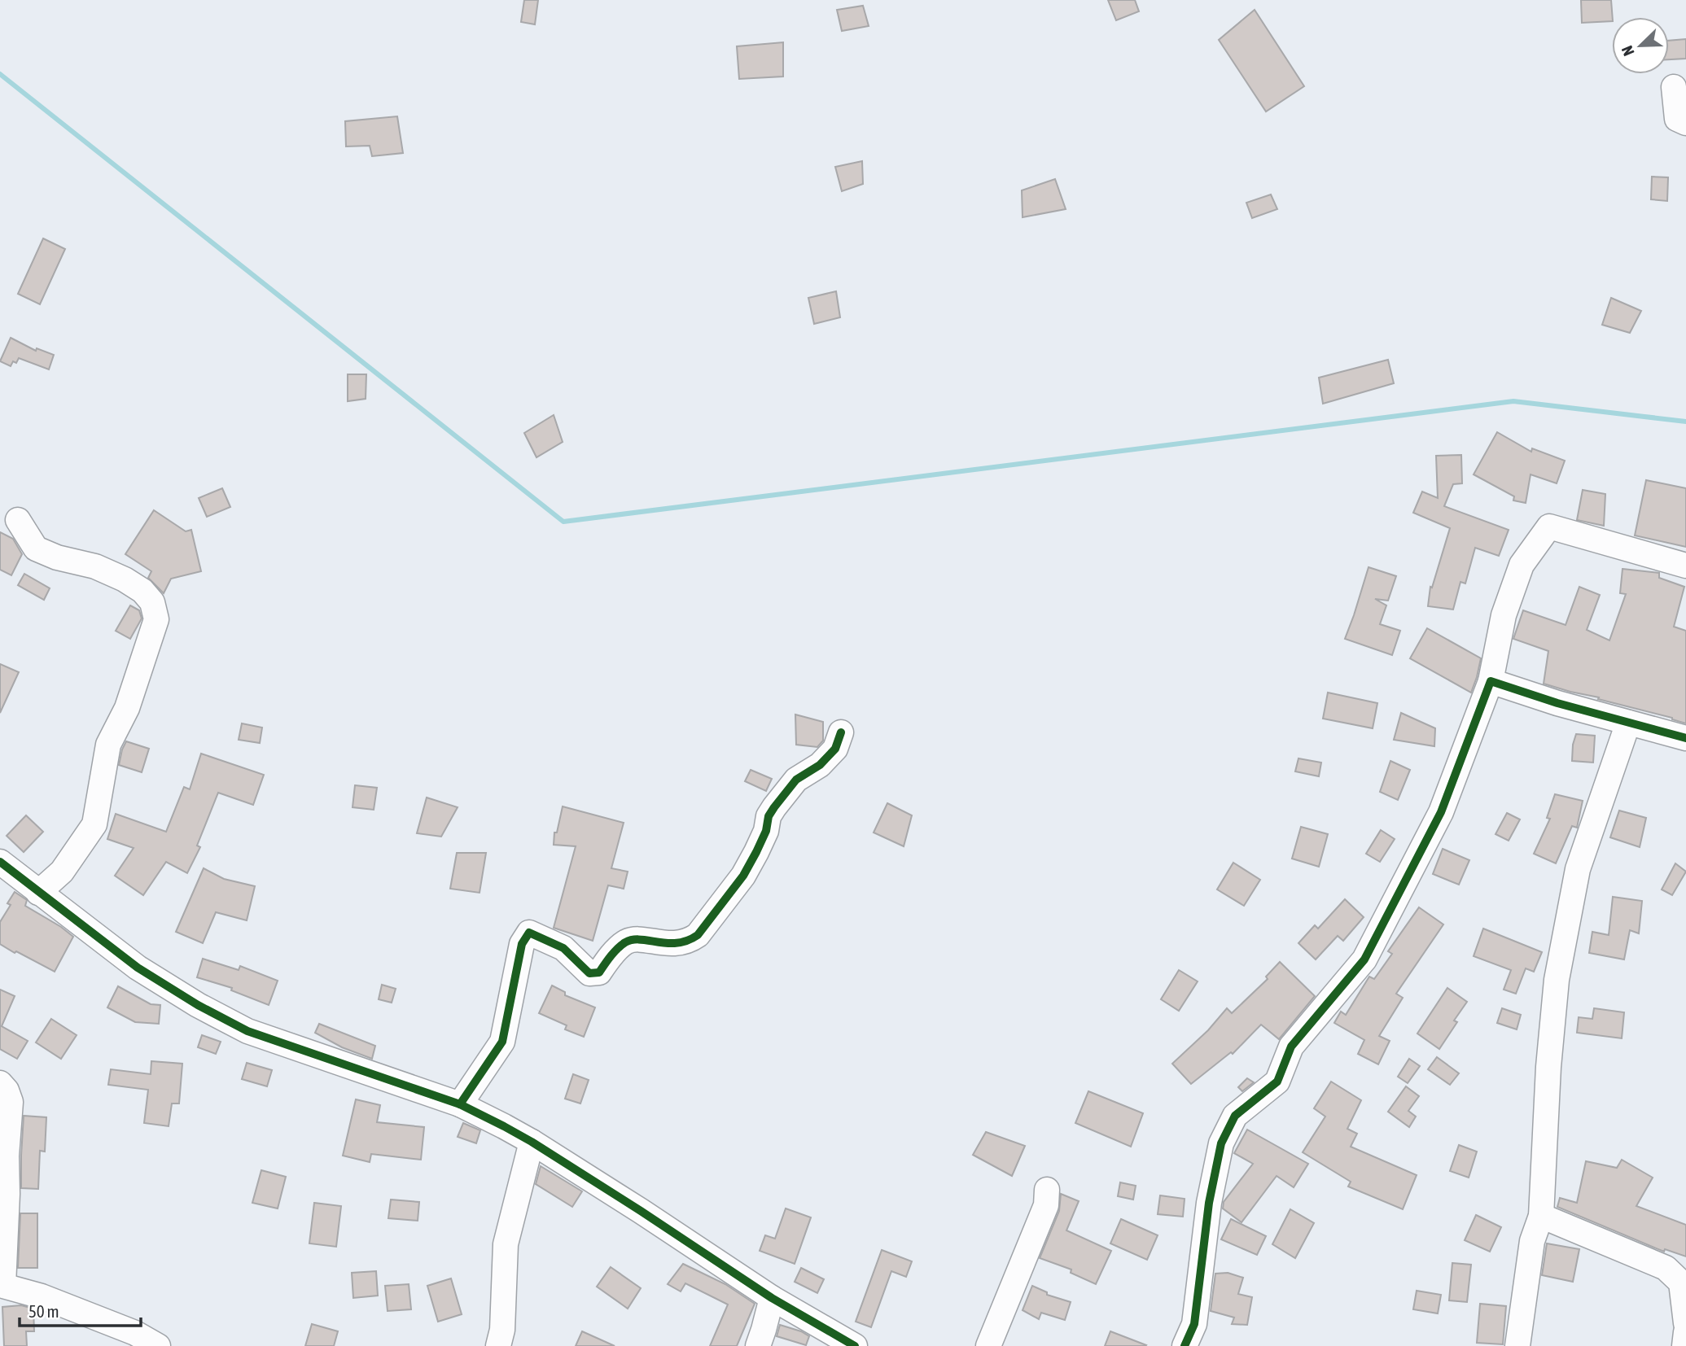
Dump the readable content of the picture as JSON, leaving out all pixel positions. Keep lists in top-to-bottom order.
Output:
{
  "scale_bar": "50 m",
  "north": "bottom left"
}
